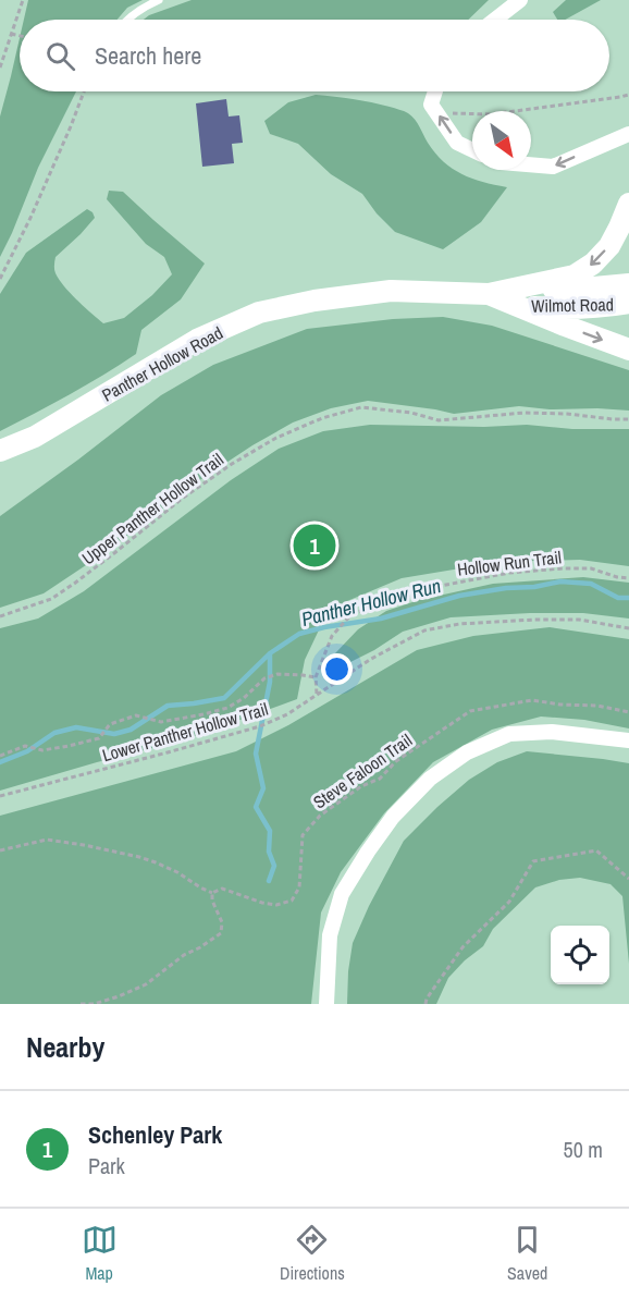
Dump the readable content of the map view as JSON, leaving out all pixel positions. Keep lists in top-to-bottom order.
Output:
{
  "streets": {
    "main road": ["Wilmot Road", "Panther Hollow Road"],
    "path": [
      "Upper Panther Hollow Trail",
      "Hollow Run Trail",
      "Lower Panther Hollow Trail",
      "Steve Faloon Trail"
    ]
  },
  "crossings": [
    ["Wilmot Road", "Panther Hollow Road"],
    ["Hollow Run Trail", "Lower Panther Hollow Trail"]
  ],
  "water": ["Panther Hollow Run"],
  "north": "bottom right",
  "page": {
    "search": "Search here",
    "pins": "1",
    "heading": "Nearby",
    "list": [
      {
        "mark": "1",
        "name": "Schenley Park",
        "note": "Park",
        "value": "50 m"
      }
    ],
    "nav": ["Map", "Directions", "Saved"]
  }
}
